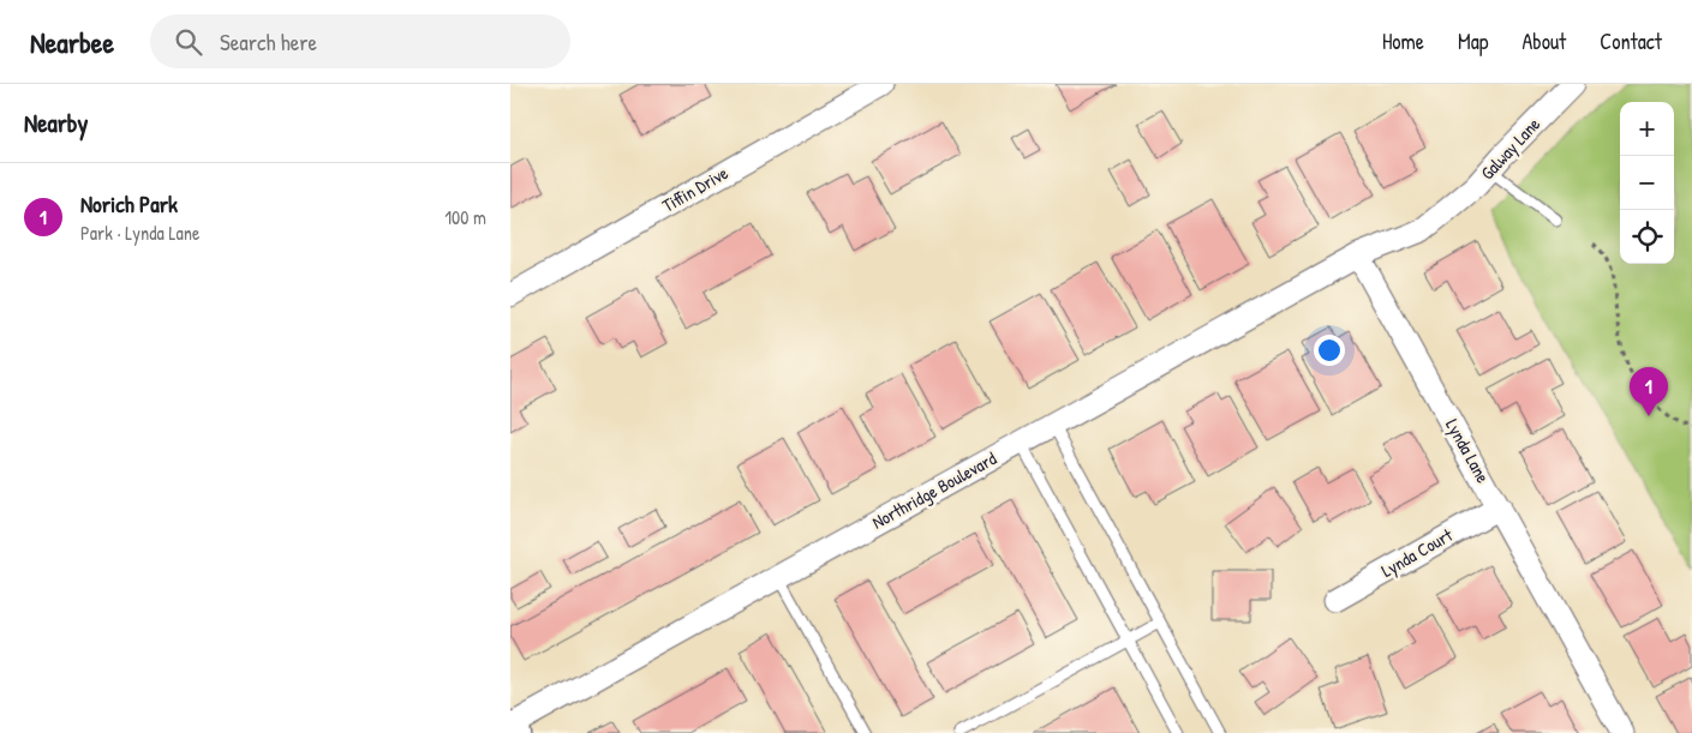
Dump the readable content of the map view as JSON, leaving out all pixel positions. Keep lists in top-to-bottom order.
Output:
{
  "streets": {
    "street": [
      "Galway Lane",
      "Tiffin Drive",
      "Lynda Lane",
      "Northridge Boulevard",
      "Lynda Court"
    ]
  },
  "crossings": [
    ["Galway Lane", "Lynda Lane"],
    ["Galway Lane", "Northridge Boulevard"],
    ["Lynda Lane", "Northridge Boulevard"],
    ["Lynda Lane", "Lynda Court"]
  ],
  "page": {
    "header": "Nearbee",
    "search": "Search here",
    "nav": [
      "Home",
      "Map",
      "About",
      "Contact"
    ],
    "heading": "Nearby",
    "map_buttons": ["+", "−"],
    "list": [
      {
        "mark": "1",
        "name": "Norich Park",
        "note": "Park · Lynda Lane",
        "value": "100 m"
      }
    ],
    "pins": "1"
  }
}
